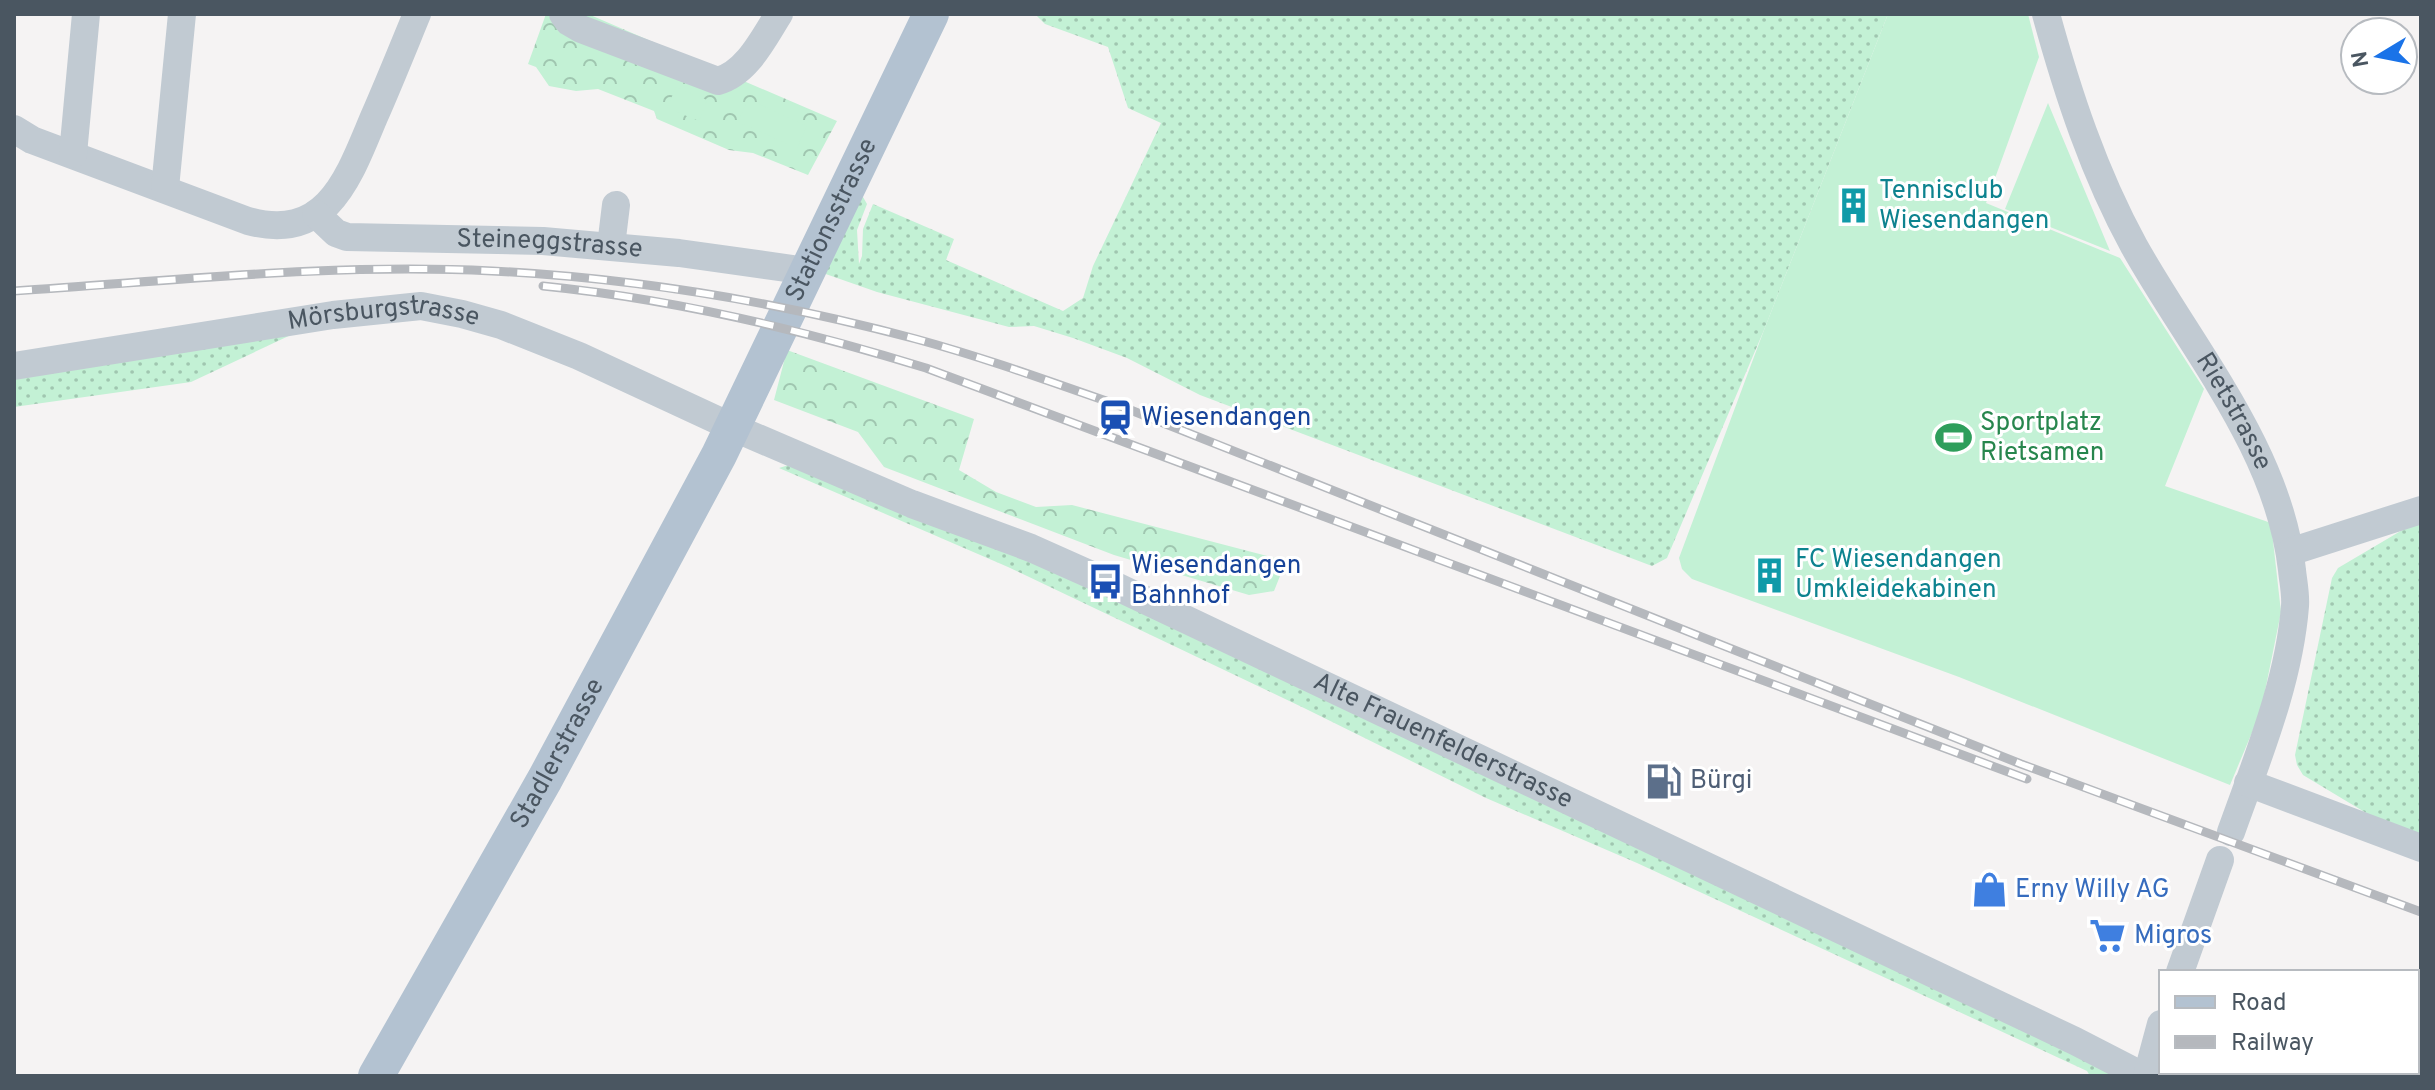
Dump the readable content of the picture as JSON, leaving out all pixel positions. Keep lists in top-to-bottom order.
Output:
{
  "streets": {
    "main road": ["Stationsstrasse", "Stadlerstrasse"],
    "street": [
      "Steineggstrasse",
      "Mörsburgstrasse",
      "Rietstrasse",
      "Alte Frauenfelderstrasse"
    ]
  },
  "crossings": [
    ["Stationsstrasse", "Mörsburgstrasse"],
    ["Stationsstrasse", "Alte Frauenfelderstrasse"],
    ["Stationsstrasse", "Stadlerstrasse"],
    ["Mörsburgstrasse", "Alte Frauenfelderstrasse"],
    ["Mörsburgstrasse", "Stadlerstrasse"],
    ["Alte Frauenfelderstrasse", "Stadlerstrasse"]
  ],
  "places": {
    "building": ["Tennisclub Wiesendangen", "FC Wiesendangen Umkleidekabinen"],
    "station": ["Wiesendangen"],
    "sports": ["Sportplatz Rietsamen"],
    "bus stop": ["Wiesendangen Bahnhof"],
    "fuel station": ["Bürgi"],
    "shop": ["Erny Willy AG"],
    "supermarket": ["Migros"]
  },
  "legend": ["Road", "Railway"],
  "north": "left"
}
